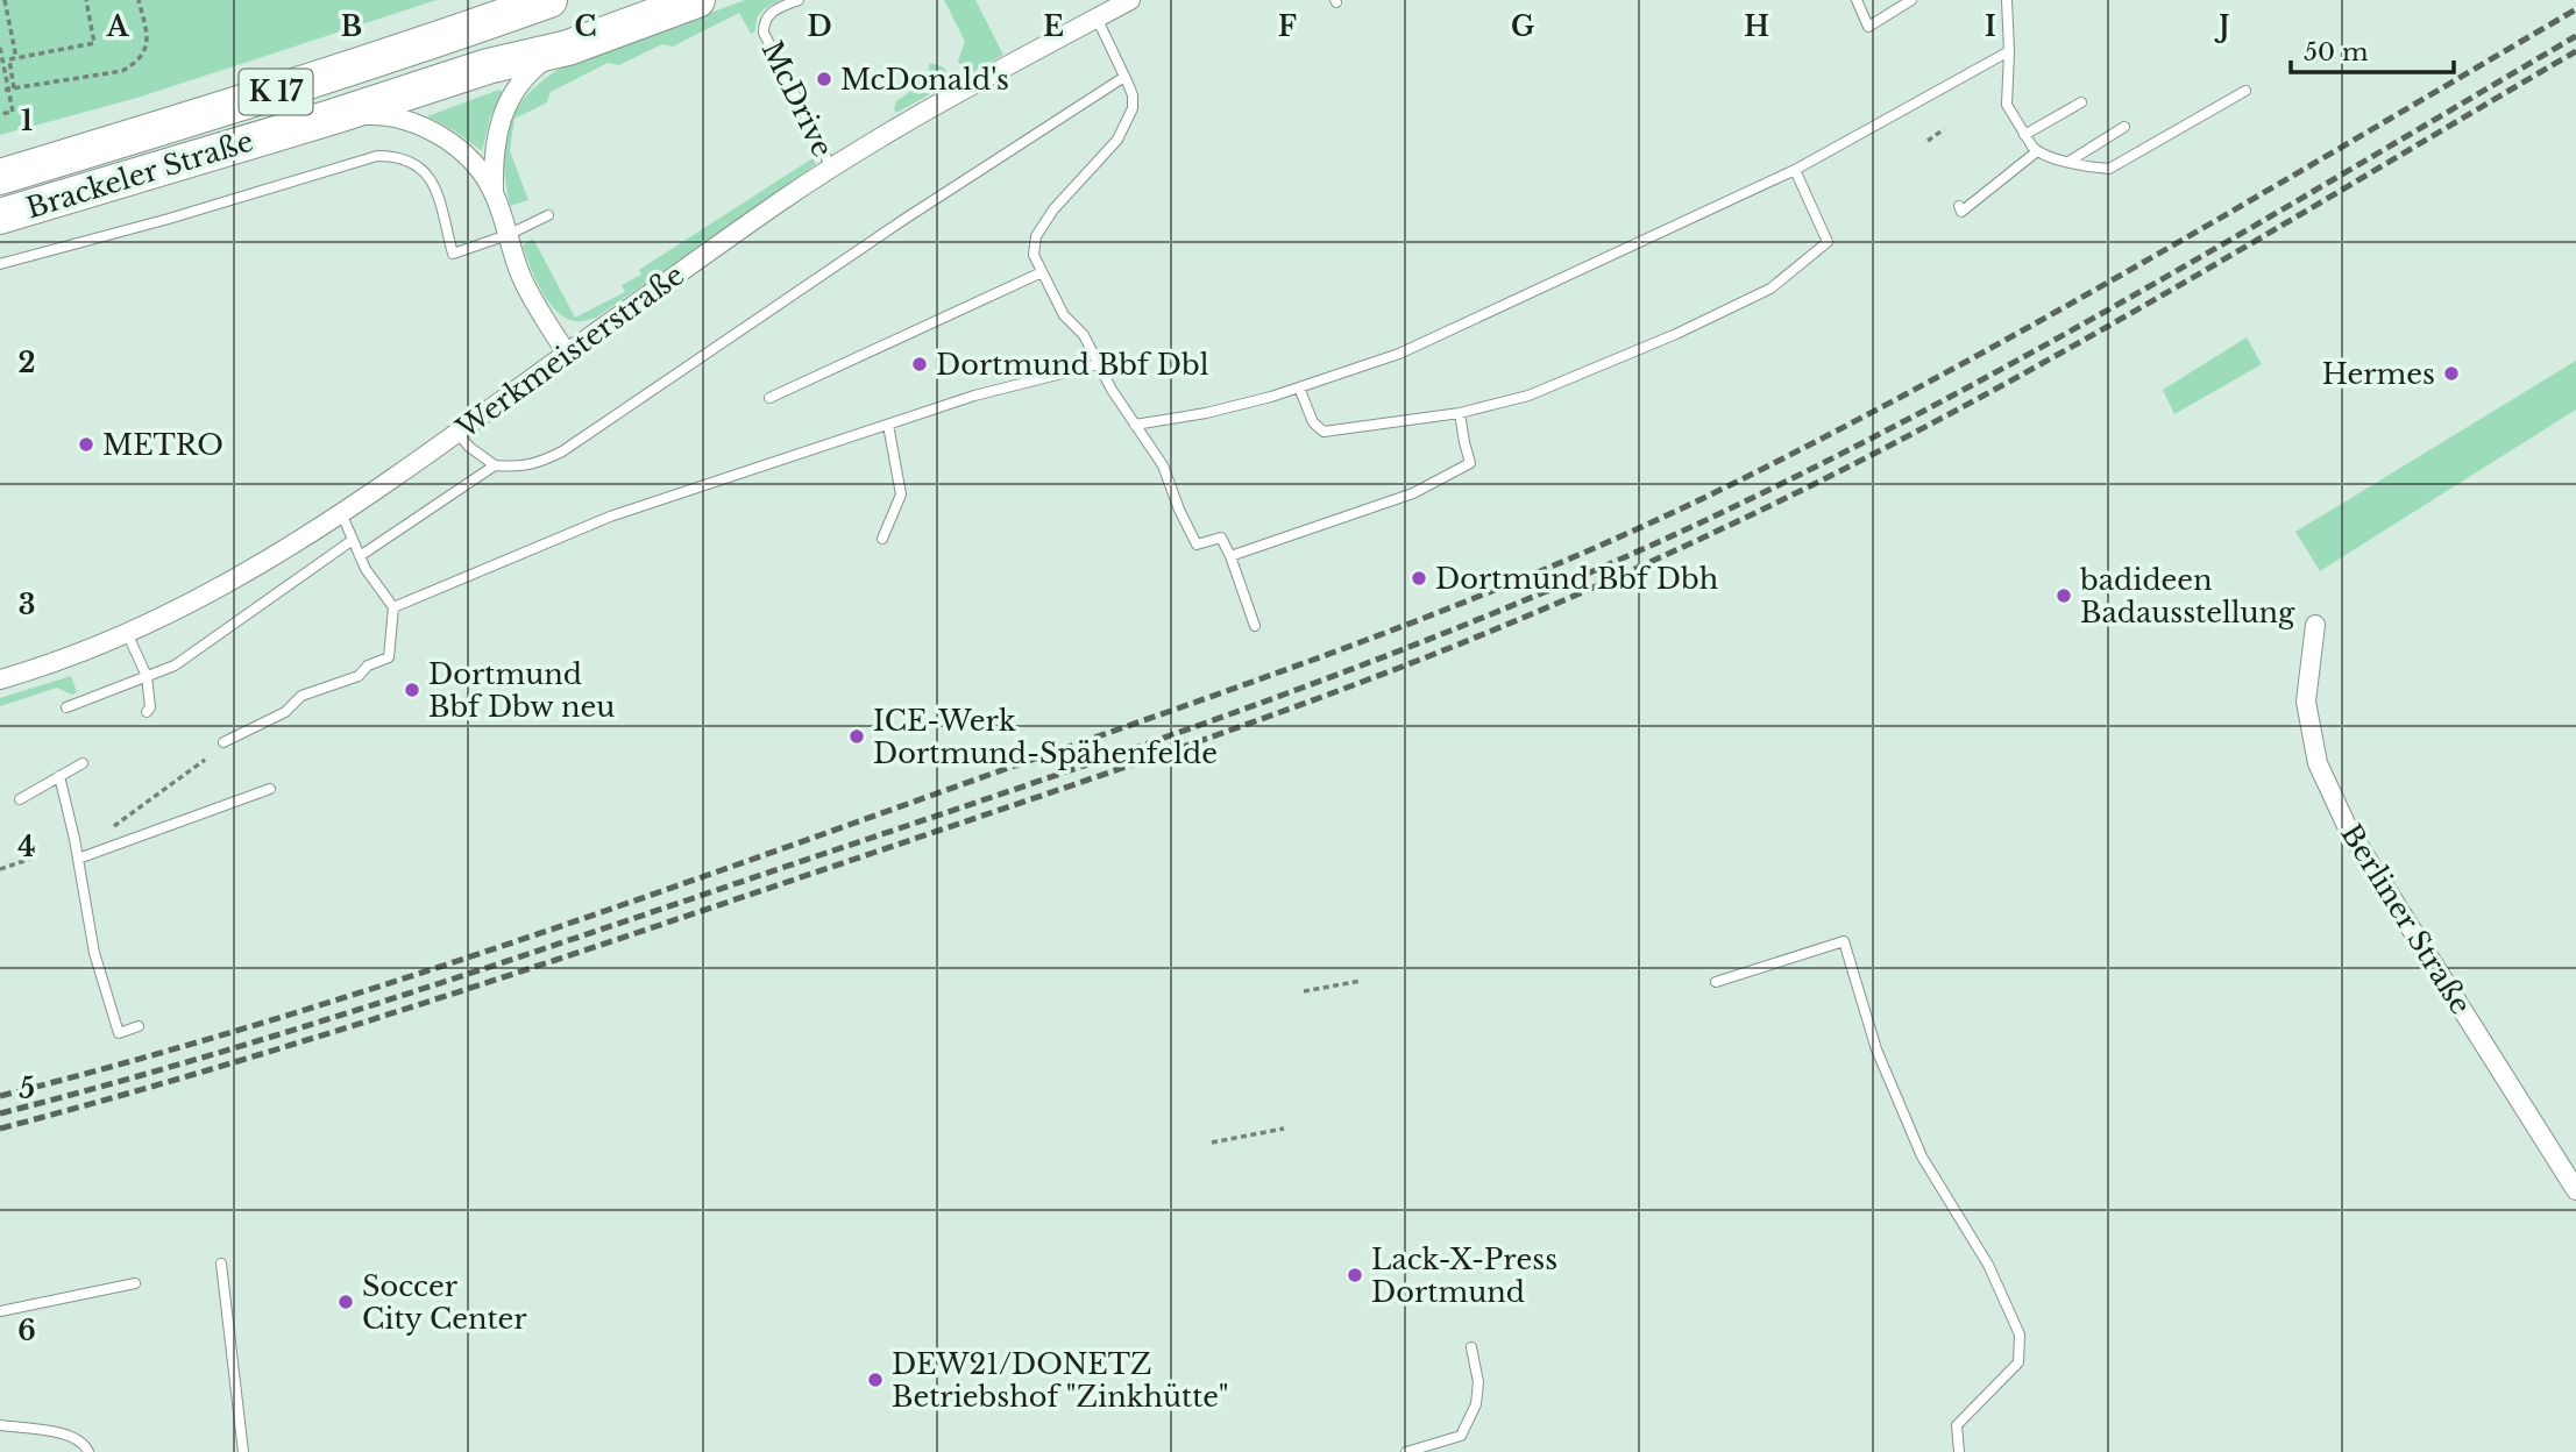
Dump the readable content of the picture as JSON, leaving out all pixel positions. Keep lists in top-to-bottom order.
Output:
{
  "streets": {
    "highway": ["K 17", "Brackeler Straße"],
    "street": ["Werkmeisterstraße", "Berliner Straße"],
    "lane": ["McDrive"]
  },
  "crossings": [
    ["McDrive", "Werkmeisterstraße"]
  ],
  "places": [
    "McDonald's",
    "Dortmund Bbf Dbl",
    "Hermes",
    "METRO",
    "Dortmund Bbf Dbh",
    "badideen Badausstellung",
    "Dortmund Bbf Dbw neu",
    "ICE-Werk Dortmund-Spähenfelde",
    "Lack-X-Press Dortmund",
    "Soccer City Center",
    "DEW21/DONETZ Betriebshof \"Zinkhütte\""
  ],
  "scale_bar": "50 m",
  "grid": {
    "columns": [
      "A",
      "B",
      "C",
      "D",
      "E",
      "F",
      "G",
      "H",
      "I",
      "J"
    ],
    "rows": [
      "1",
      "2",
      "3",
      "4",
      "5",
      "6"
    ]
  }
}
